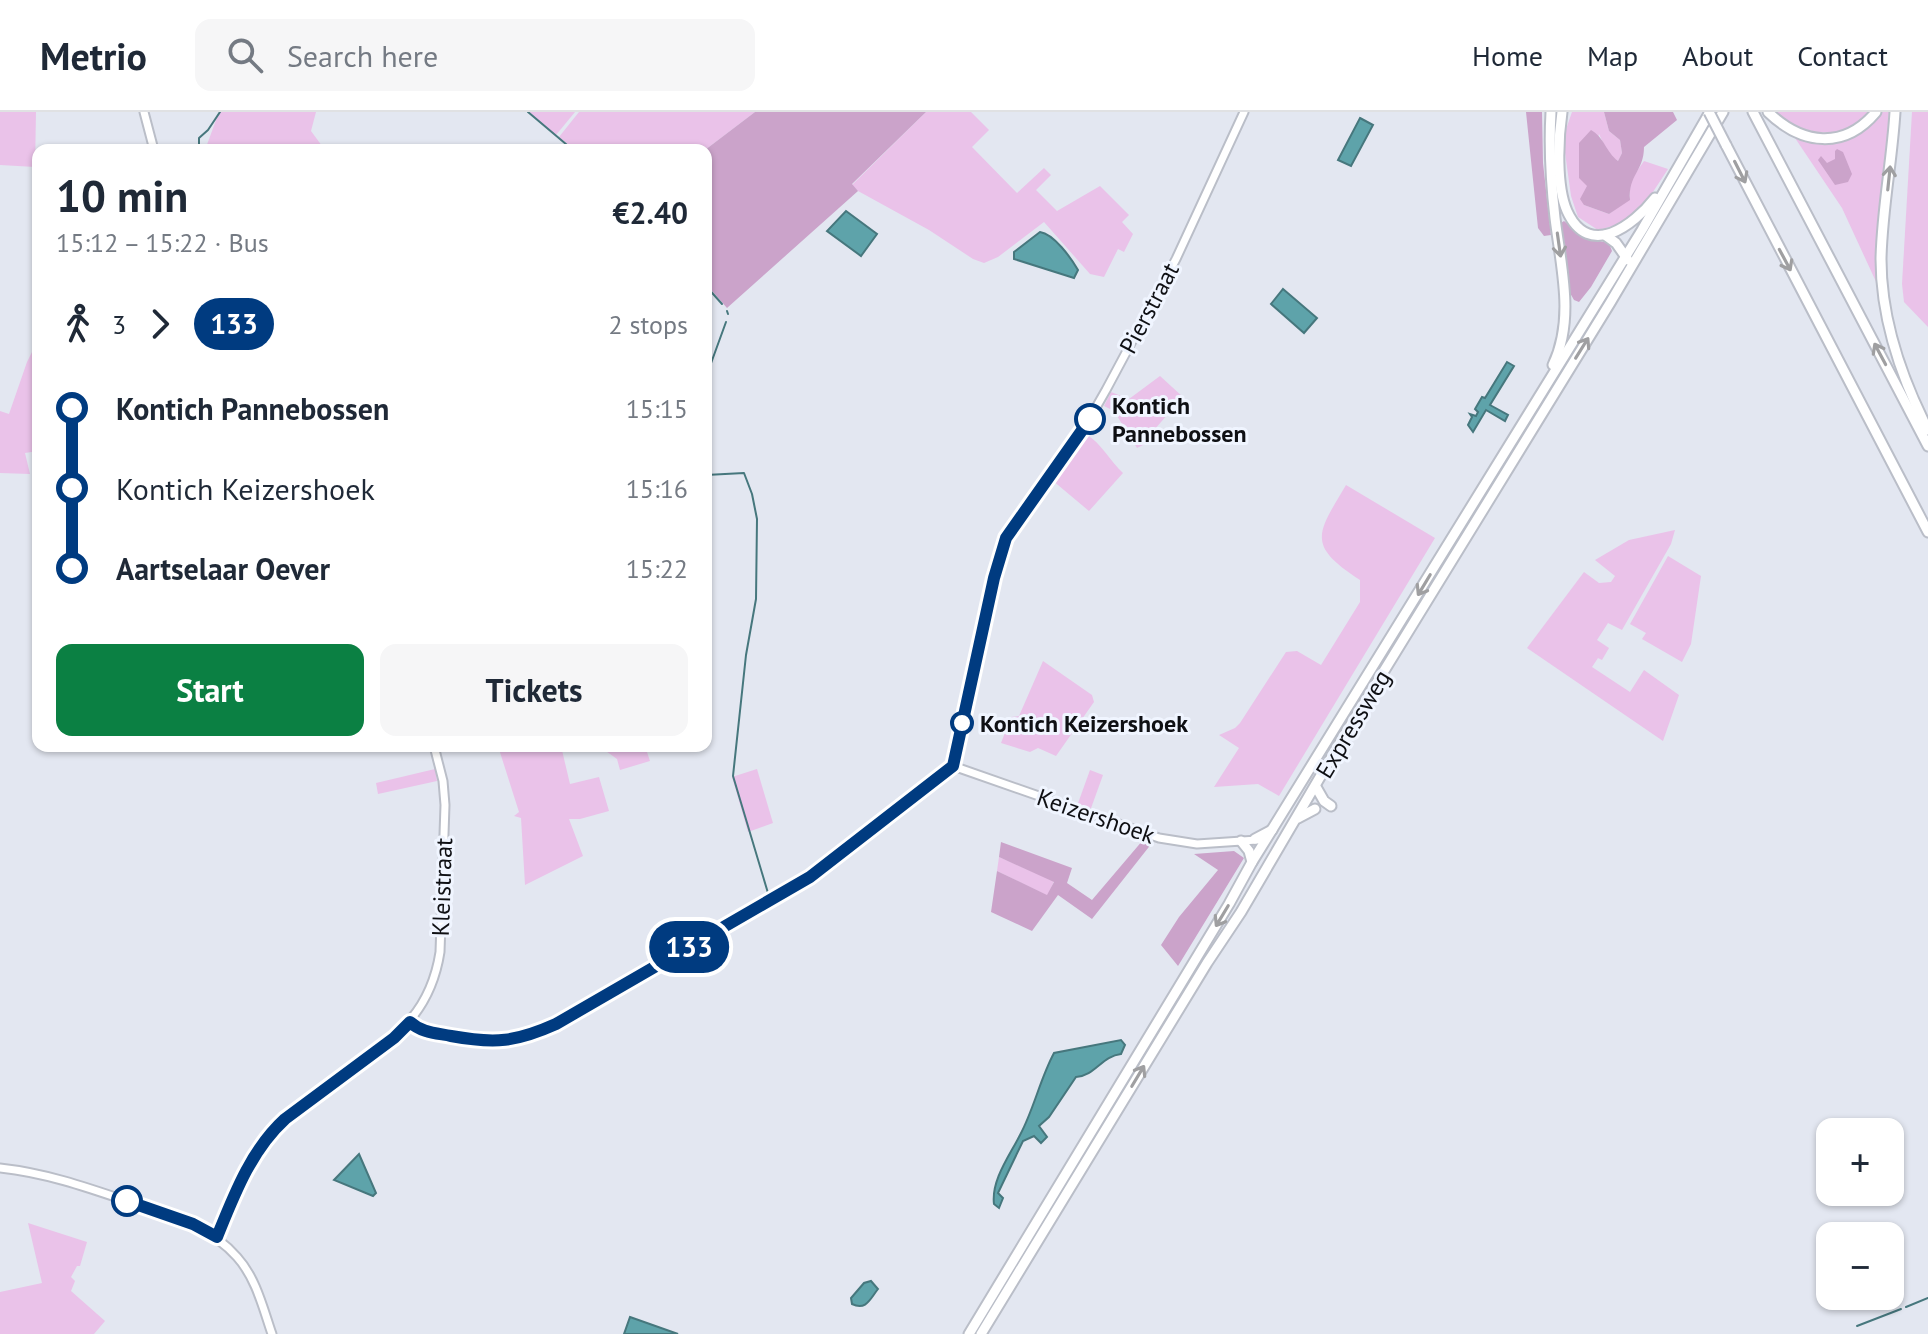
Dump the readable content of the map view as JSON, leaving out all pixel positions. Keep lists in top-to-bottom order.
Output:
{
  "streets": {
    "highway": ["Expressweg"],
    "street": ["Pierstraat", "Keizershoek", "Kleistraat"]
  },
  "crossings": [
    ["Pierstraat", "Keizershoek"],
    ["Expressweg", "Keizershoek"]
  ],
  "places": ["Kontich Pannebossen", "Kontich Keizershoek"],
  "lines": ["bus line 133"],
  "page": {
    "header": "Metrio",
    "search": "Search here",
    "nav": [
      "Home",
      "Map",
      "About",
      "Contact"
    ],
    "on_map": "133",
    "heading": ["10 min", "15:12 – 15:22 · Bus", "€2.40"],
    "legs": ["3", "133", "2 stops"],
    "list": [
      {
        "name": "Kontich Pannebossen",
        "value": "15:15"
      },
      {
        "name": "Kontich Keizershoek",
        "value": "15:16"
      },
      {
        "name": "Aartselaar Oever",
        "value": "15:22"
      }
    ],
    "buttons": ["Start", "Tickets"],
    "map_buttons": ["+", "−"]
  }
}
